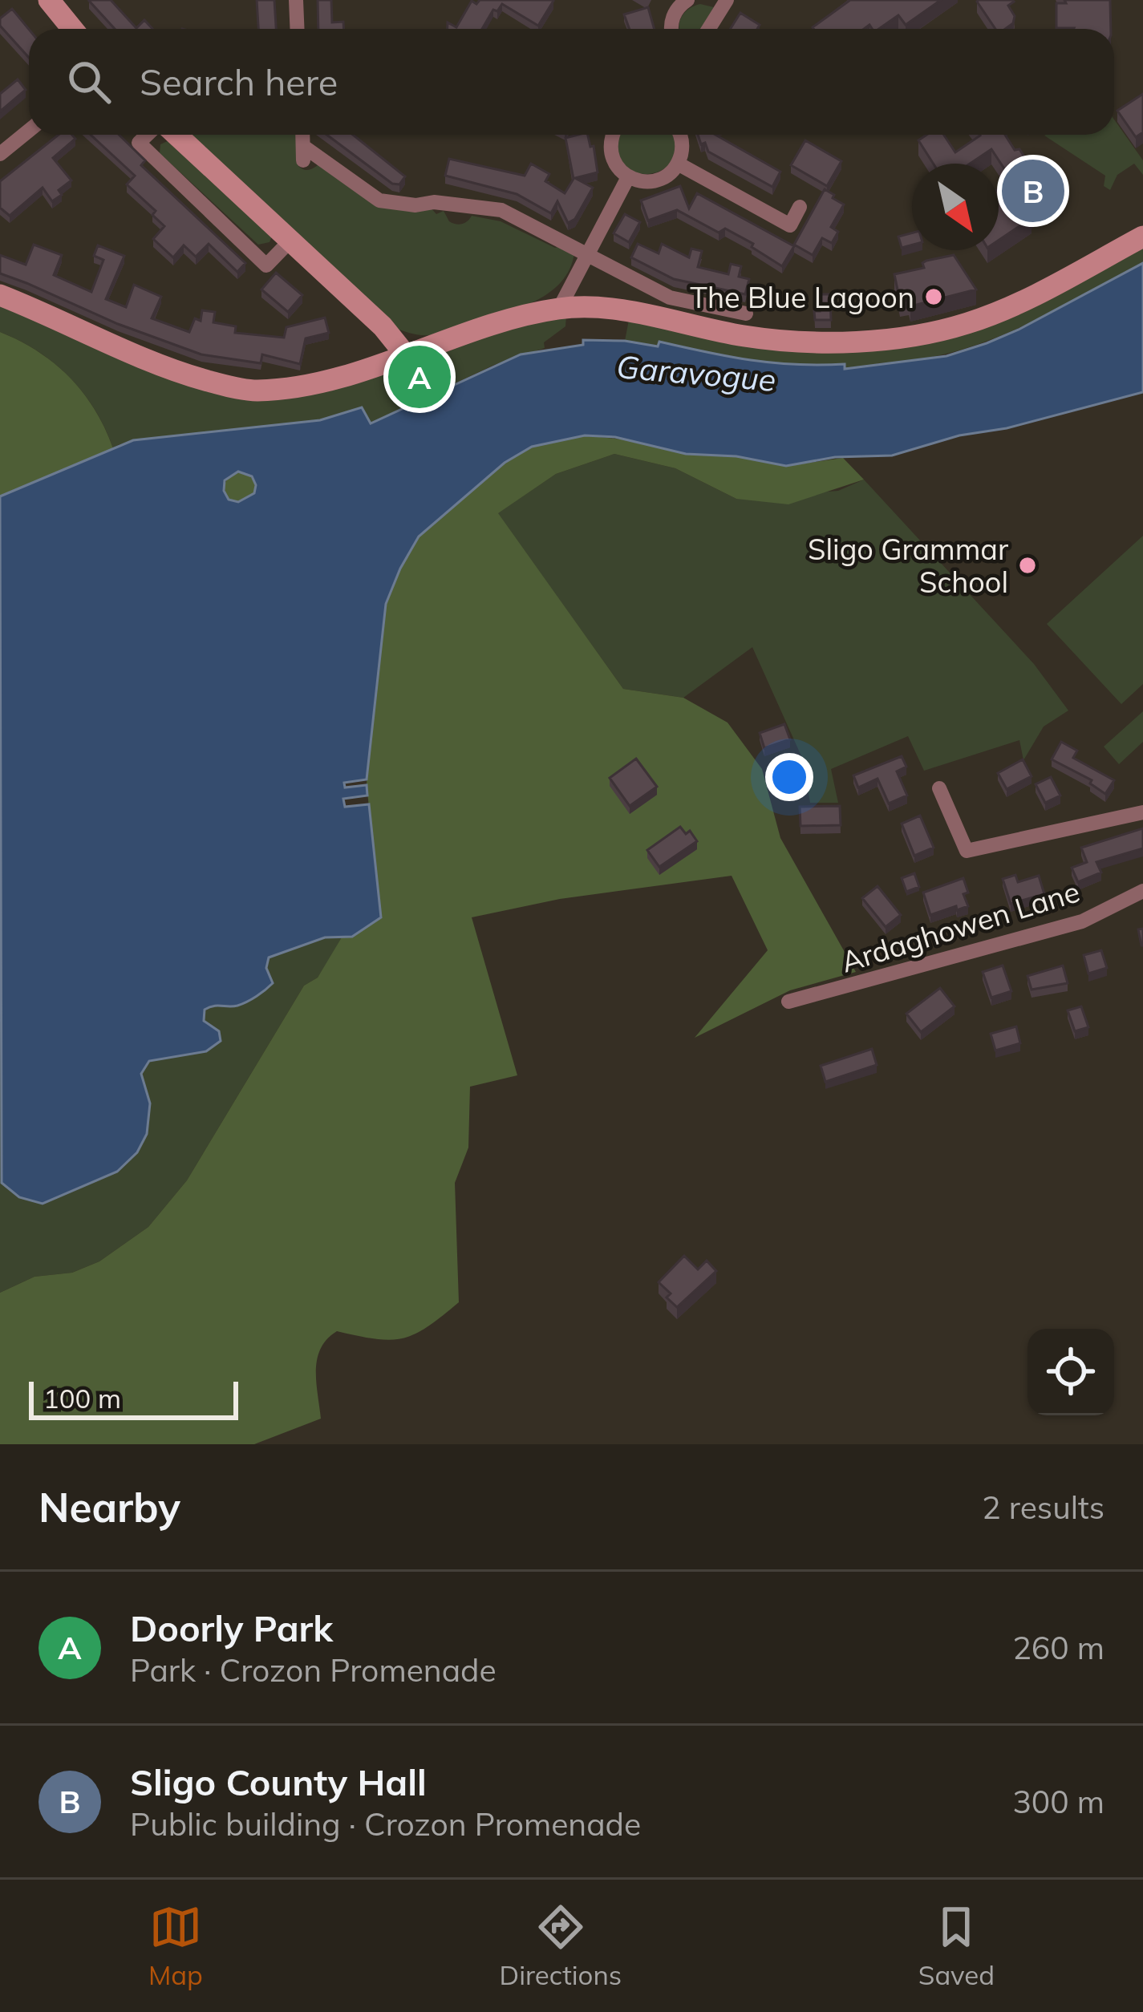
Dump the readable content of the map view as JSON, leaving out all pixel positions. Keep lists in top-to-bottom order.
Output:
{
  "streets": {
    "street": ["Ardaghowen Lane"]
  },
  "water": ["Garavogue"],
  "places": ["The Blue Lagoon", "Sligo Grammar School"],
  "scale_bar": "100 m",
  "north": "bottom right",
  "page": {
    "search": "Search here",
    "pins": ["B", "A"],
    "scale": "100 m",
    "heading": ["Nearby", "2 results"],
    "list": [
      {
        "mark": "A",
        "name": "Doorly Park",
        "note": "Park · Crozon Promenade",
        "value": "260 m"
      },
      {
        "mark": "B",
        "name": "Sligo County Hall",
        "note": "Public building · Crozon Promenade",
        "value": "300 m"
      }
    ],
    "nav": ["Map", "Directions", "Saved"]
  }
}
